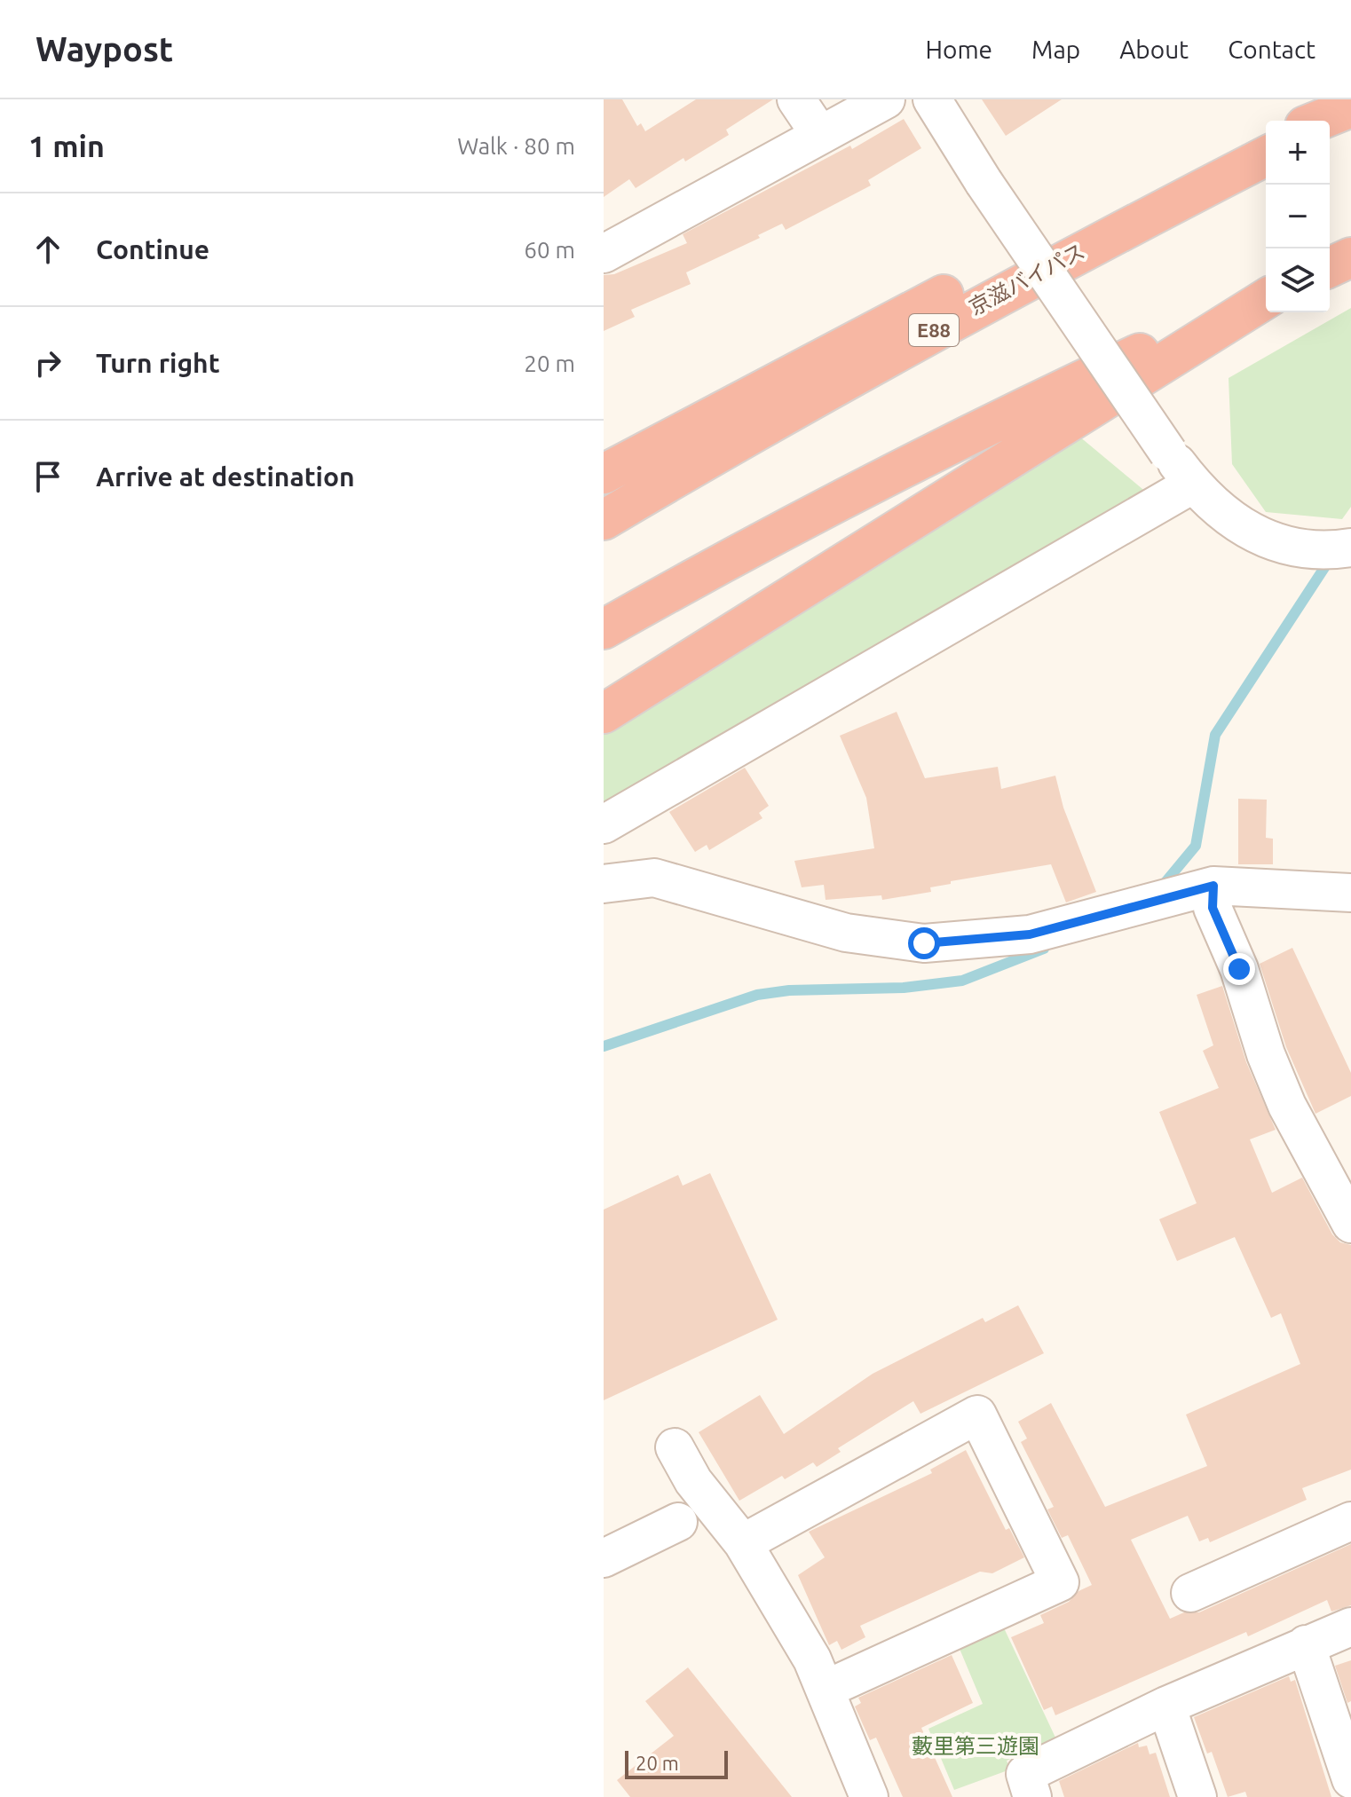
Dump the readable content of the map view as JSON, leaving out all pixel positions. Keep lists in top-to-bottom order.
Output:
{
  "streets": {
    "highway": ["京滋バイパス", "E88"]
  },
  "parks": ["藪里第三遊園"],
  "scale_bar": "20 m",
  "page": {
    "header": "Waypost",
    "nav": [
      "Home",
      "Map",
      "About",
      "Contact"
    ],
    "heading": ["1 min", "Walk · 80 m"],
    "map_buttons": ["+", "−"],
    "list": [
      ["Continue", "60 m"],
      ["Turn right", "20 m"],
      "Arrive at destination"
    ],
    "scale": "20 m"
  }
}
